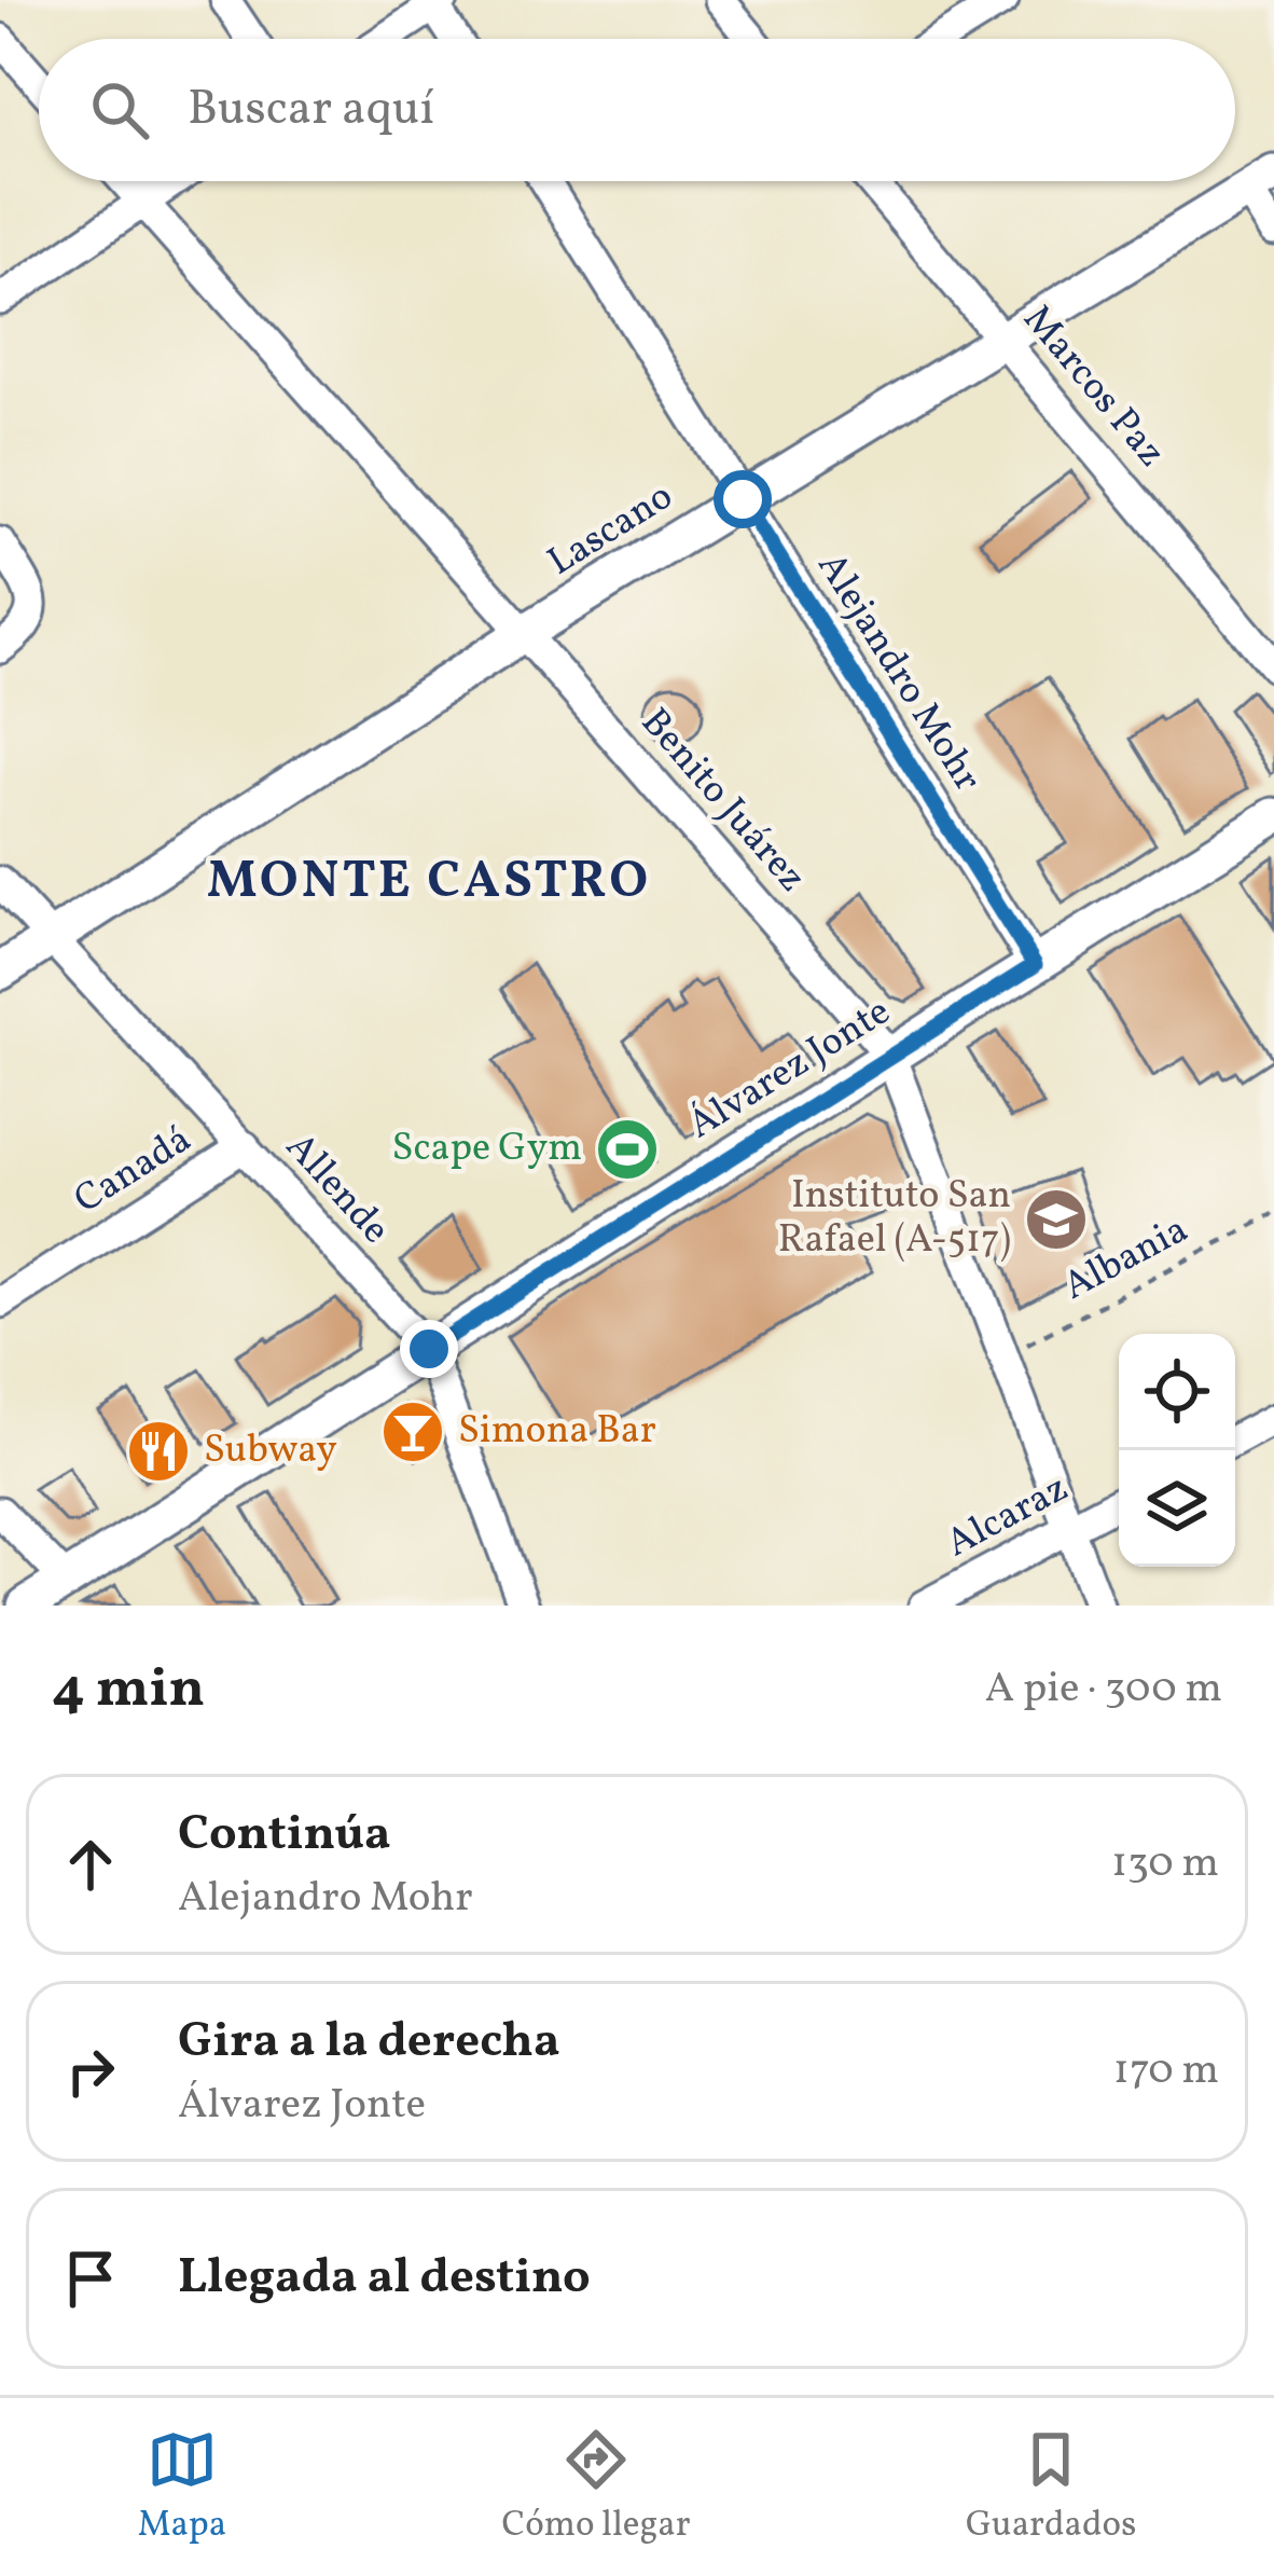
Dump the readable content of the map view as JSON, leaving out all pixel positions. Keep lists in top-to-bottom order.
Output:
{
  "streets": {
    "street": [
      "Marcos Paz",
      "Lascano",
      "Alejandro Mohr",
      "Benito Juárez",
      "Álvarez Jonte",
      "Canadá",
      "Allende",
      "Alcaraz"
    ],
    "path": ["Albania"]
  },
  "crossings": [
    ["Marcos Paz", "Lascano"],
    ["Lascano", "Alejandro Mohr"],
    ["Lascano", "Benito Juárez"],
    ["Lascano", "Allende"],
    ["Alejandro Mohr", "Álvarez Jonte"],
    ["Benito Juárez", "Álvarez Jonte"],
    ["Benito Juárez", "Albania"],
    ["Benito Juárez", "Alcaraz"],
    ["Álvarez Jonte", "Allende"],
    ["Canadá", "Allende"]
  ],
  "districts": ["MONTE CASTRO"],
  "places": {
    "sports": ["Scape Gym"],
    "school or university": ["Instituto San Rafael (A-517)"],
    "bar": ["Simona Bar"],
    "restaurant": ["Subway"]
  },
  "page": {
    "search": "Buscar aquí",
    "heading": ["4 min", "A pie · 300 m"],
    "list": [
      ["Continúa", "Alejandro Mohr", "130 m"],
      ["Gira a la derecha", "Álvarez Jonte", "170 m"],
      "Llegada al destino"
    ],
    "nav": ["Mapa", "Cómo llegar", "Guardados"]
  }
}
